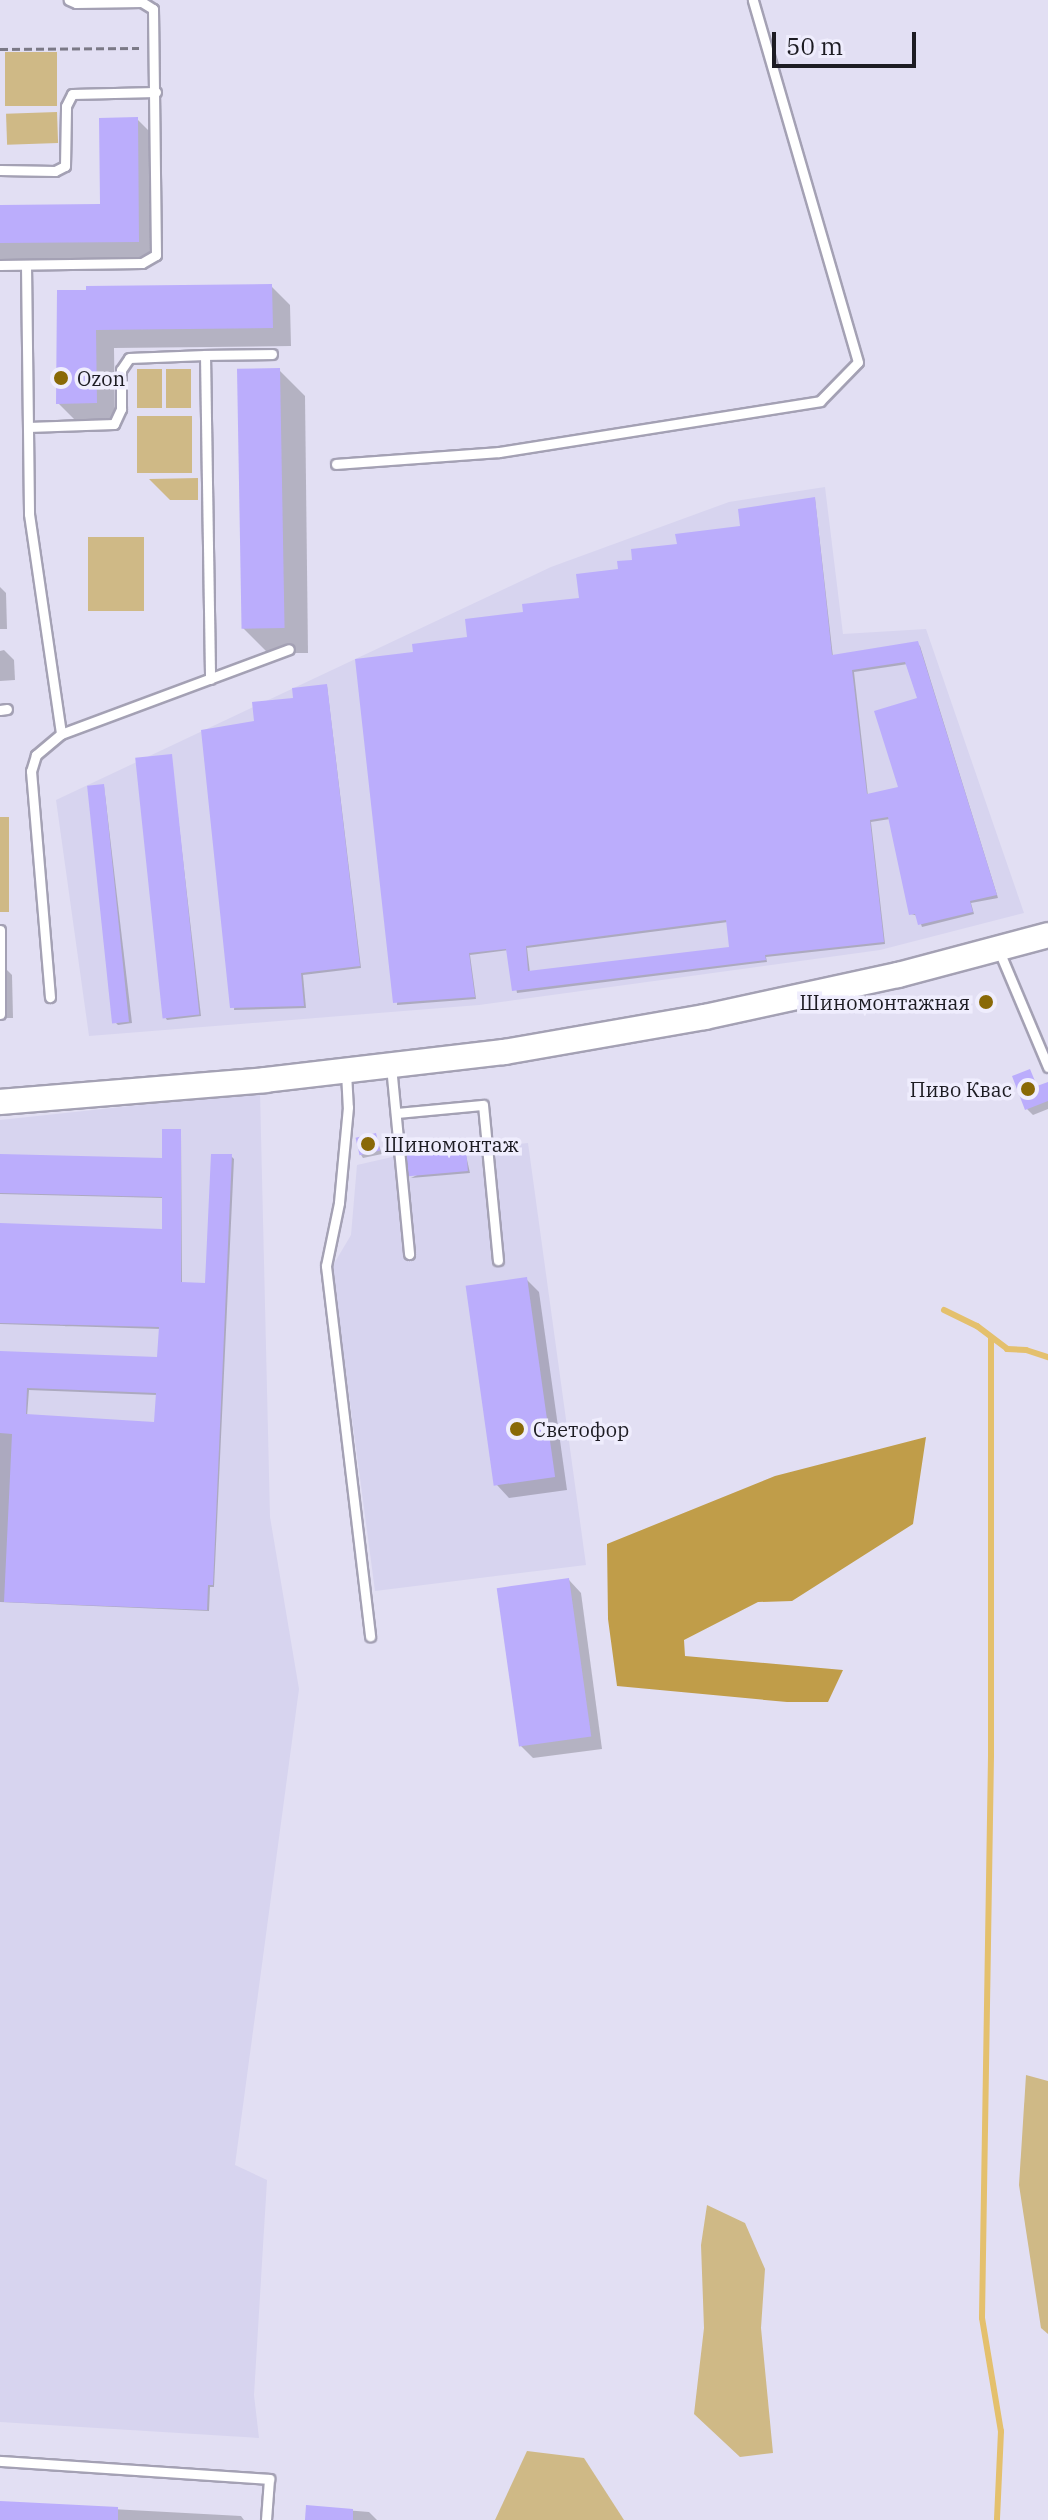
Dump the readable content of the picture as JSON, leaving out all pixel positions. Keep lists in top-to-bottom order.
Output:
{
  "places": [
    "Ozon",
    "Шиномонтажная",
    "Пиво Квас",
    "Шиномонтаж",
    "Светофор"
  ],
  "scale_bar": "50 m"
}
